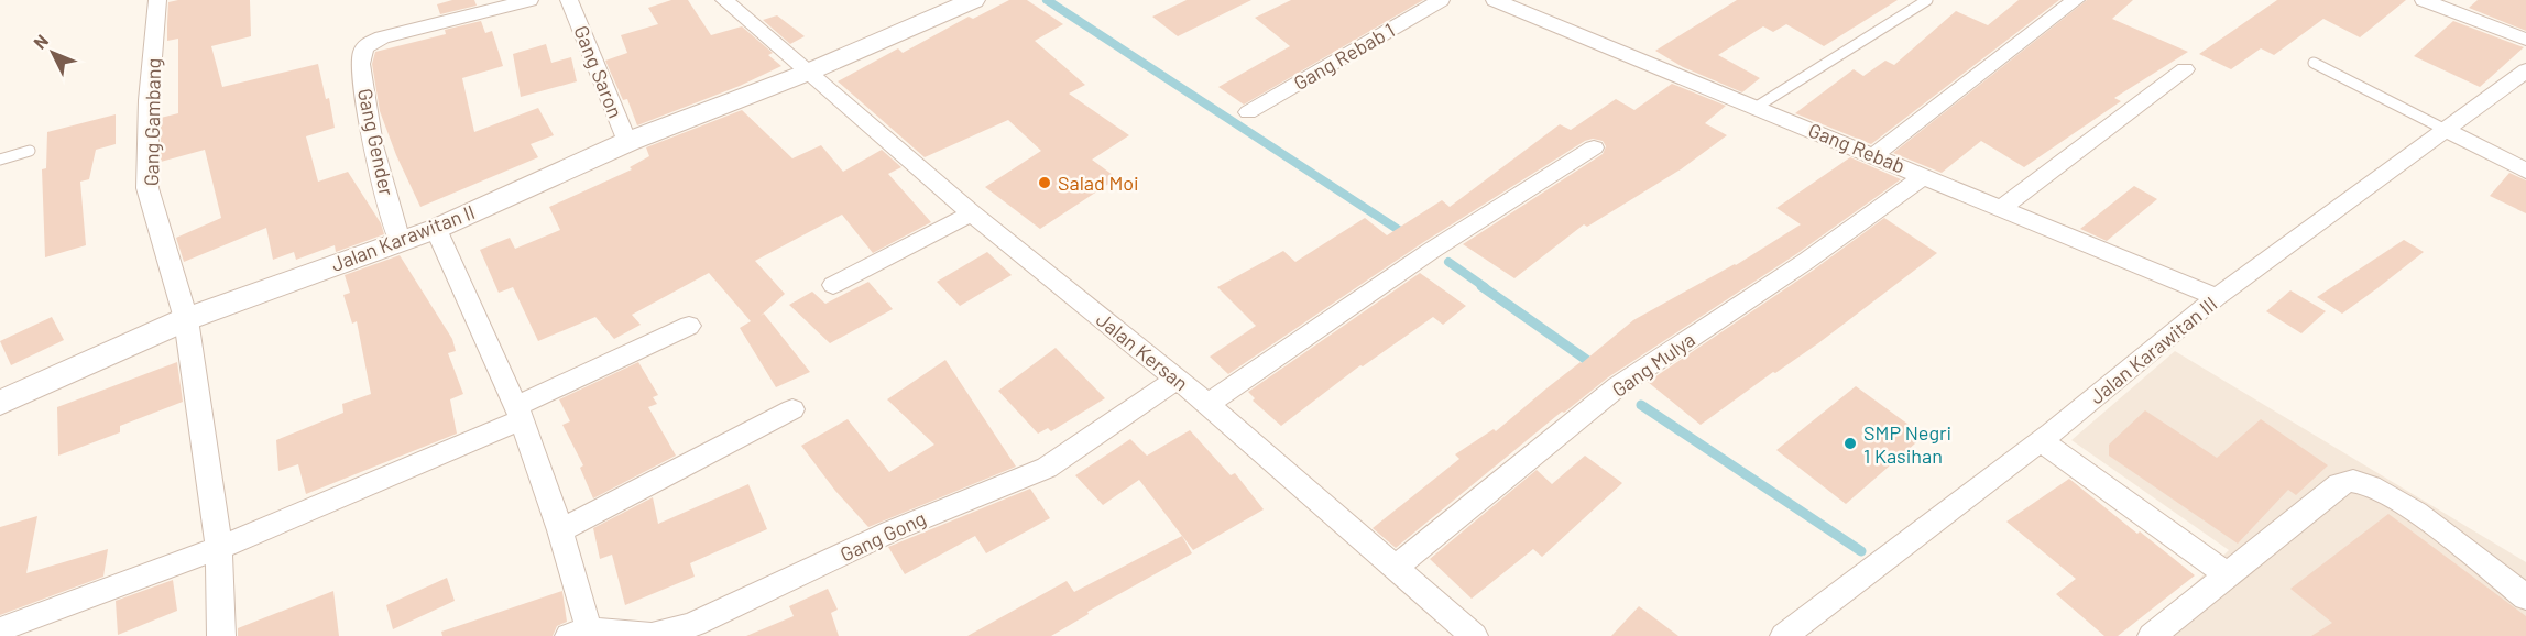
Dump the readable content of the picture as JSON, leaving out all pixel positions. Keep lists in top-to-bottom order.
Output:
{
  "streets": {
    "street": [
      "Gang Rebab 1",
      "Gang Saron",
      "Gang Gambang",
      "Gang Gender",
      "Gang Rebab",
      "Jalan Karawitan II",
      "Jalan Karawitan III",
      "Jalan Kersan",
      "Gang Mulya",
      "Gang Gong"
    ]
  },
  "crossings": [
    ["Gang Saron", "Jalan Karawitan II"],
    ["Gang Gambang", "Jalan Karawitan II"],
    ["Gang Gender", "Jalan Karawitan II"],
    ["Gang Rebab", "Jalan Karawitan III"],
    ["Gang Rebab", "Gang Mulya"],
    ["Jalan Karawitan II", "Jalan Kersan"],
    ["Jalan Kersan", "Gang Mulya"],
    ["Jalan Kersan", "Gang Gong"]
  ],
  "places": ["Salad Moi", "SMP Negri 1 Kasihan"],
  "north": "top left"
}
